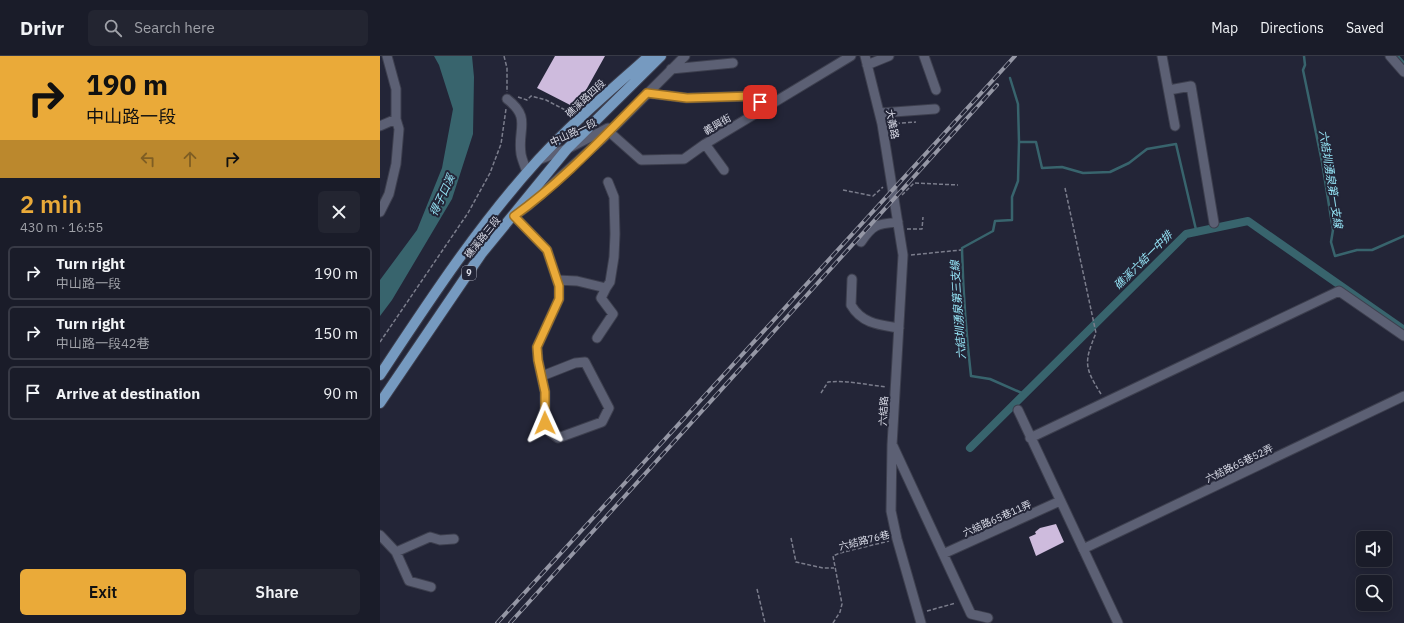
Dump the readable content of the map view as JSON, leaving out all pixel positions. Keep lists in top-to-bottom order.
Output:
{
  "streets": {
    "main road": ["礁溪路四段", "礁溪路三段", "9"],
    "street": [
      "義興街",
      "大義路",
      "中山路一段",
      "六結路",
      "六結路65巷52弄",
      "六結路65巷11弄"
    ],
    "path": ["六結路76巷"]
  },
  "crossings": [
    ["礁溪路四段", "中山路一段"],
    ["礁溪路四段", "礁溪路三段"],
    ["大義路", "六結路"],
    ["中山路一段", "礁溪路三段"],
    ["中山路一段", "9"],
    ["礁溪路三段", "9"],
    ["六結路", "六結路76巷"]
  ],
  "water": [
    "六結圳湧泉第一支線",
    "得子口溪",
    "礁溪六結一中排",
    "六結圳湧泉第三支線"
  ],
  "page": {
    "header": "Drivr",
    "search": "Search here",
    "nav": ["Map", "Directions", "Saved"],
    "turn": ["190 m", "中山路一段"],
    "heading": ["2 min", "430 m · 16:55"],
    "list": [
      {
        "name": "Turn right",
        "note": "中山路一段",
        "value": "190 m"
      },
      {
        "name": "Turn right",
        "note": "中山路一段42巷",
        "value": "150 m"
      },
      {
        "name": "Arrive at destination",
        "value": "90 m"
      }
    ],
    "buttons": ["Exit", "Share"]
  }
}
